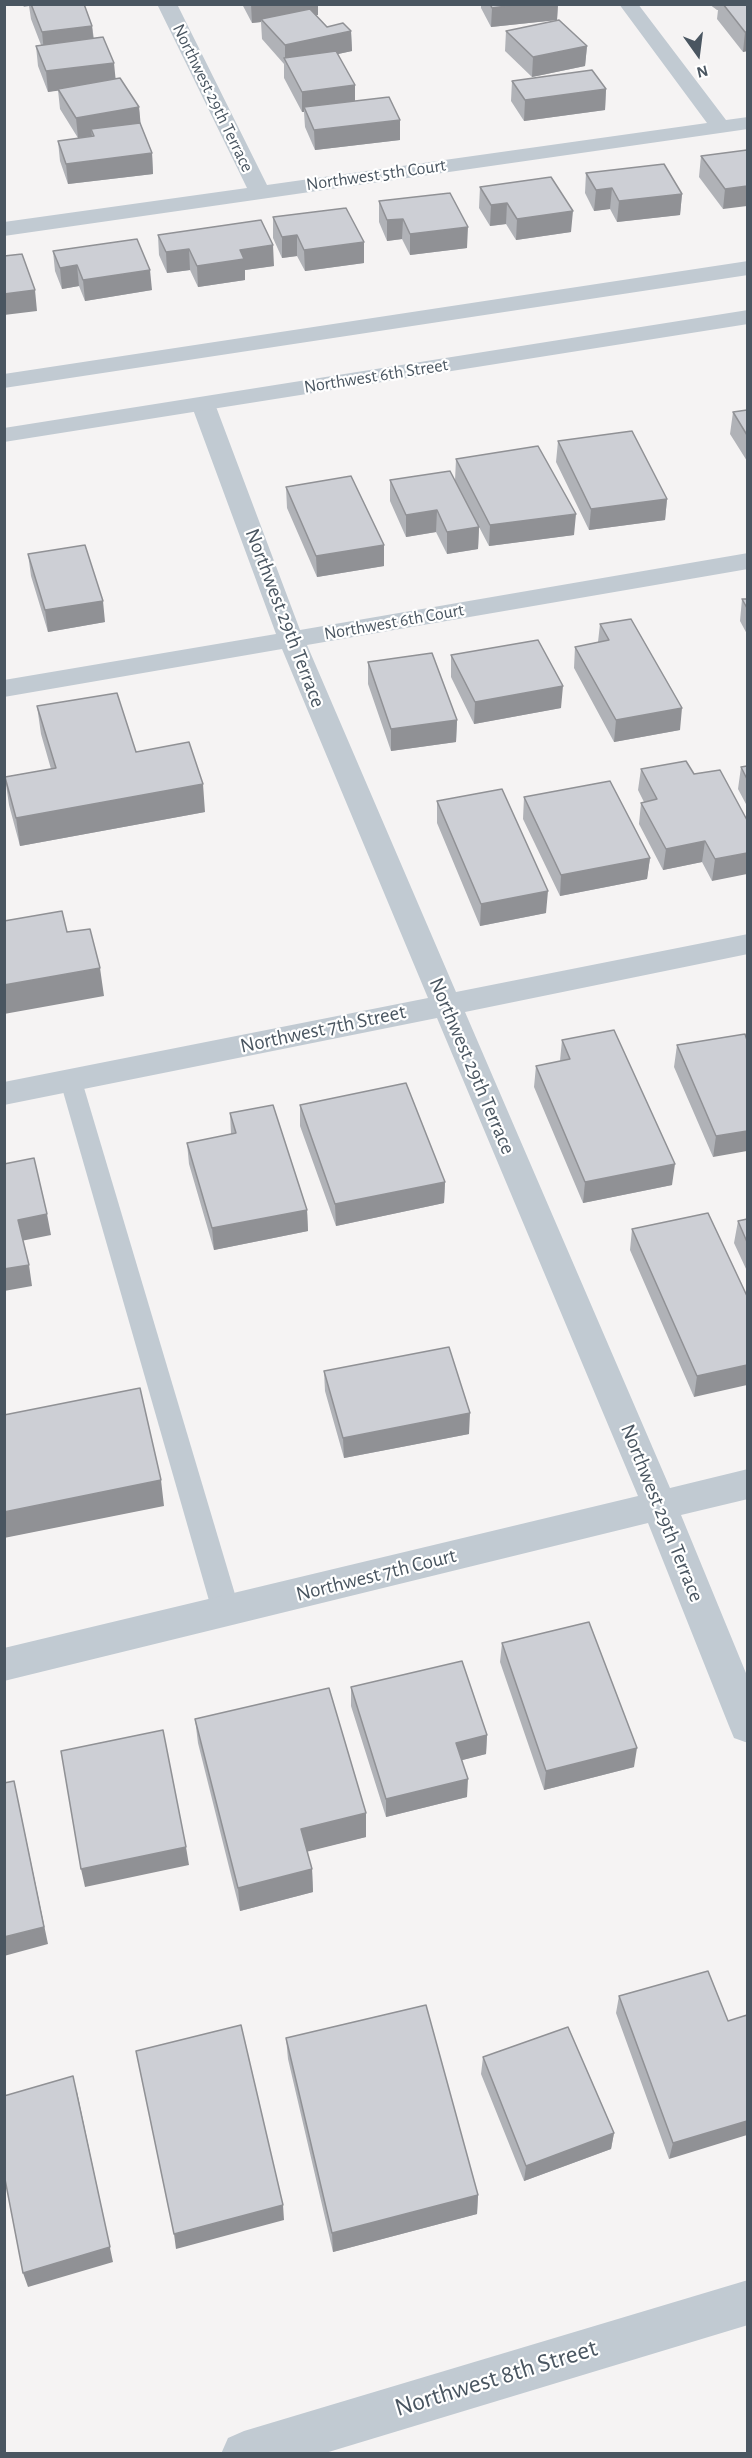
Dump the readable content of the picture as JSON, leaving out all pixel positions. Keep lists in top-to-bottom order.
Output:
{
  "streets": {
    "street": [
      "Northwest 29th Terrace",
      "Northwest 5th Court",
      "Northwest 6th Street",
      "Northwest 6th Court",
      "Northwest 7th Street",
      "Northwest 7th Court",
      "Northwest 8th Street"
    ]
  },
  "crossings": [
    ["Northwest 29th Terrace", "Northwest 5th Court"],
    ["Northwest 29th Terrace", "Northwest 6th Street"],
    ["Northwest 29th Terrace", "Northwest 6th Court"],
    ["Northwest 29th Terrace", "Northwest 7th Street"],
    ["Northwest 29th Terrace", "Northwest 7th Court"]
  ],
  "north": "bottom"
}
